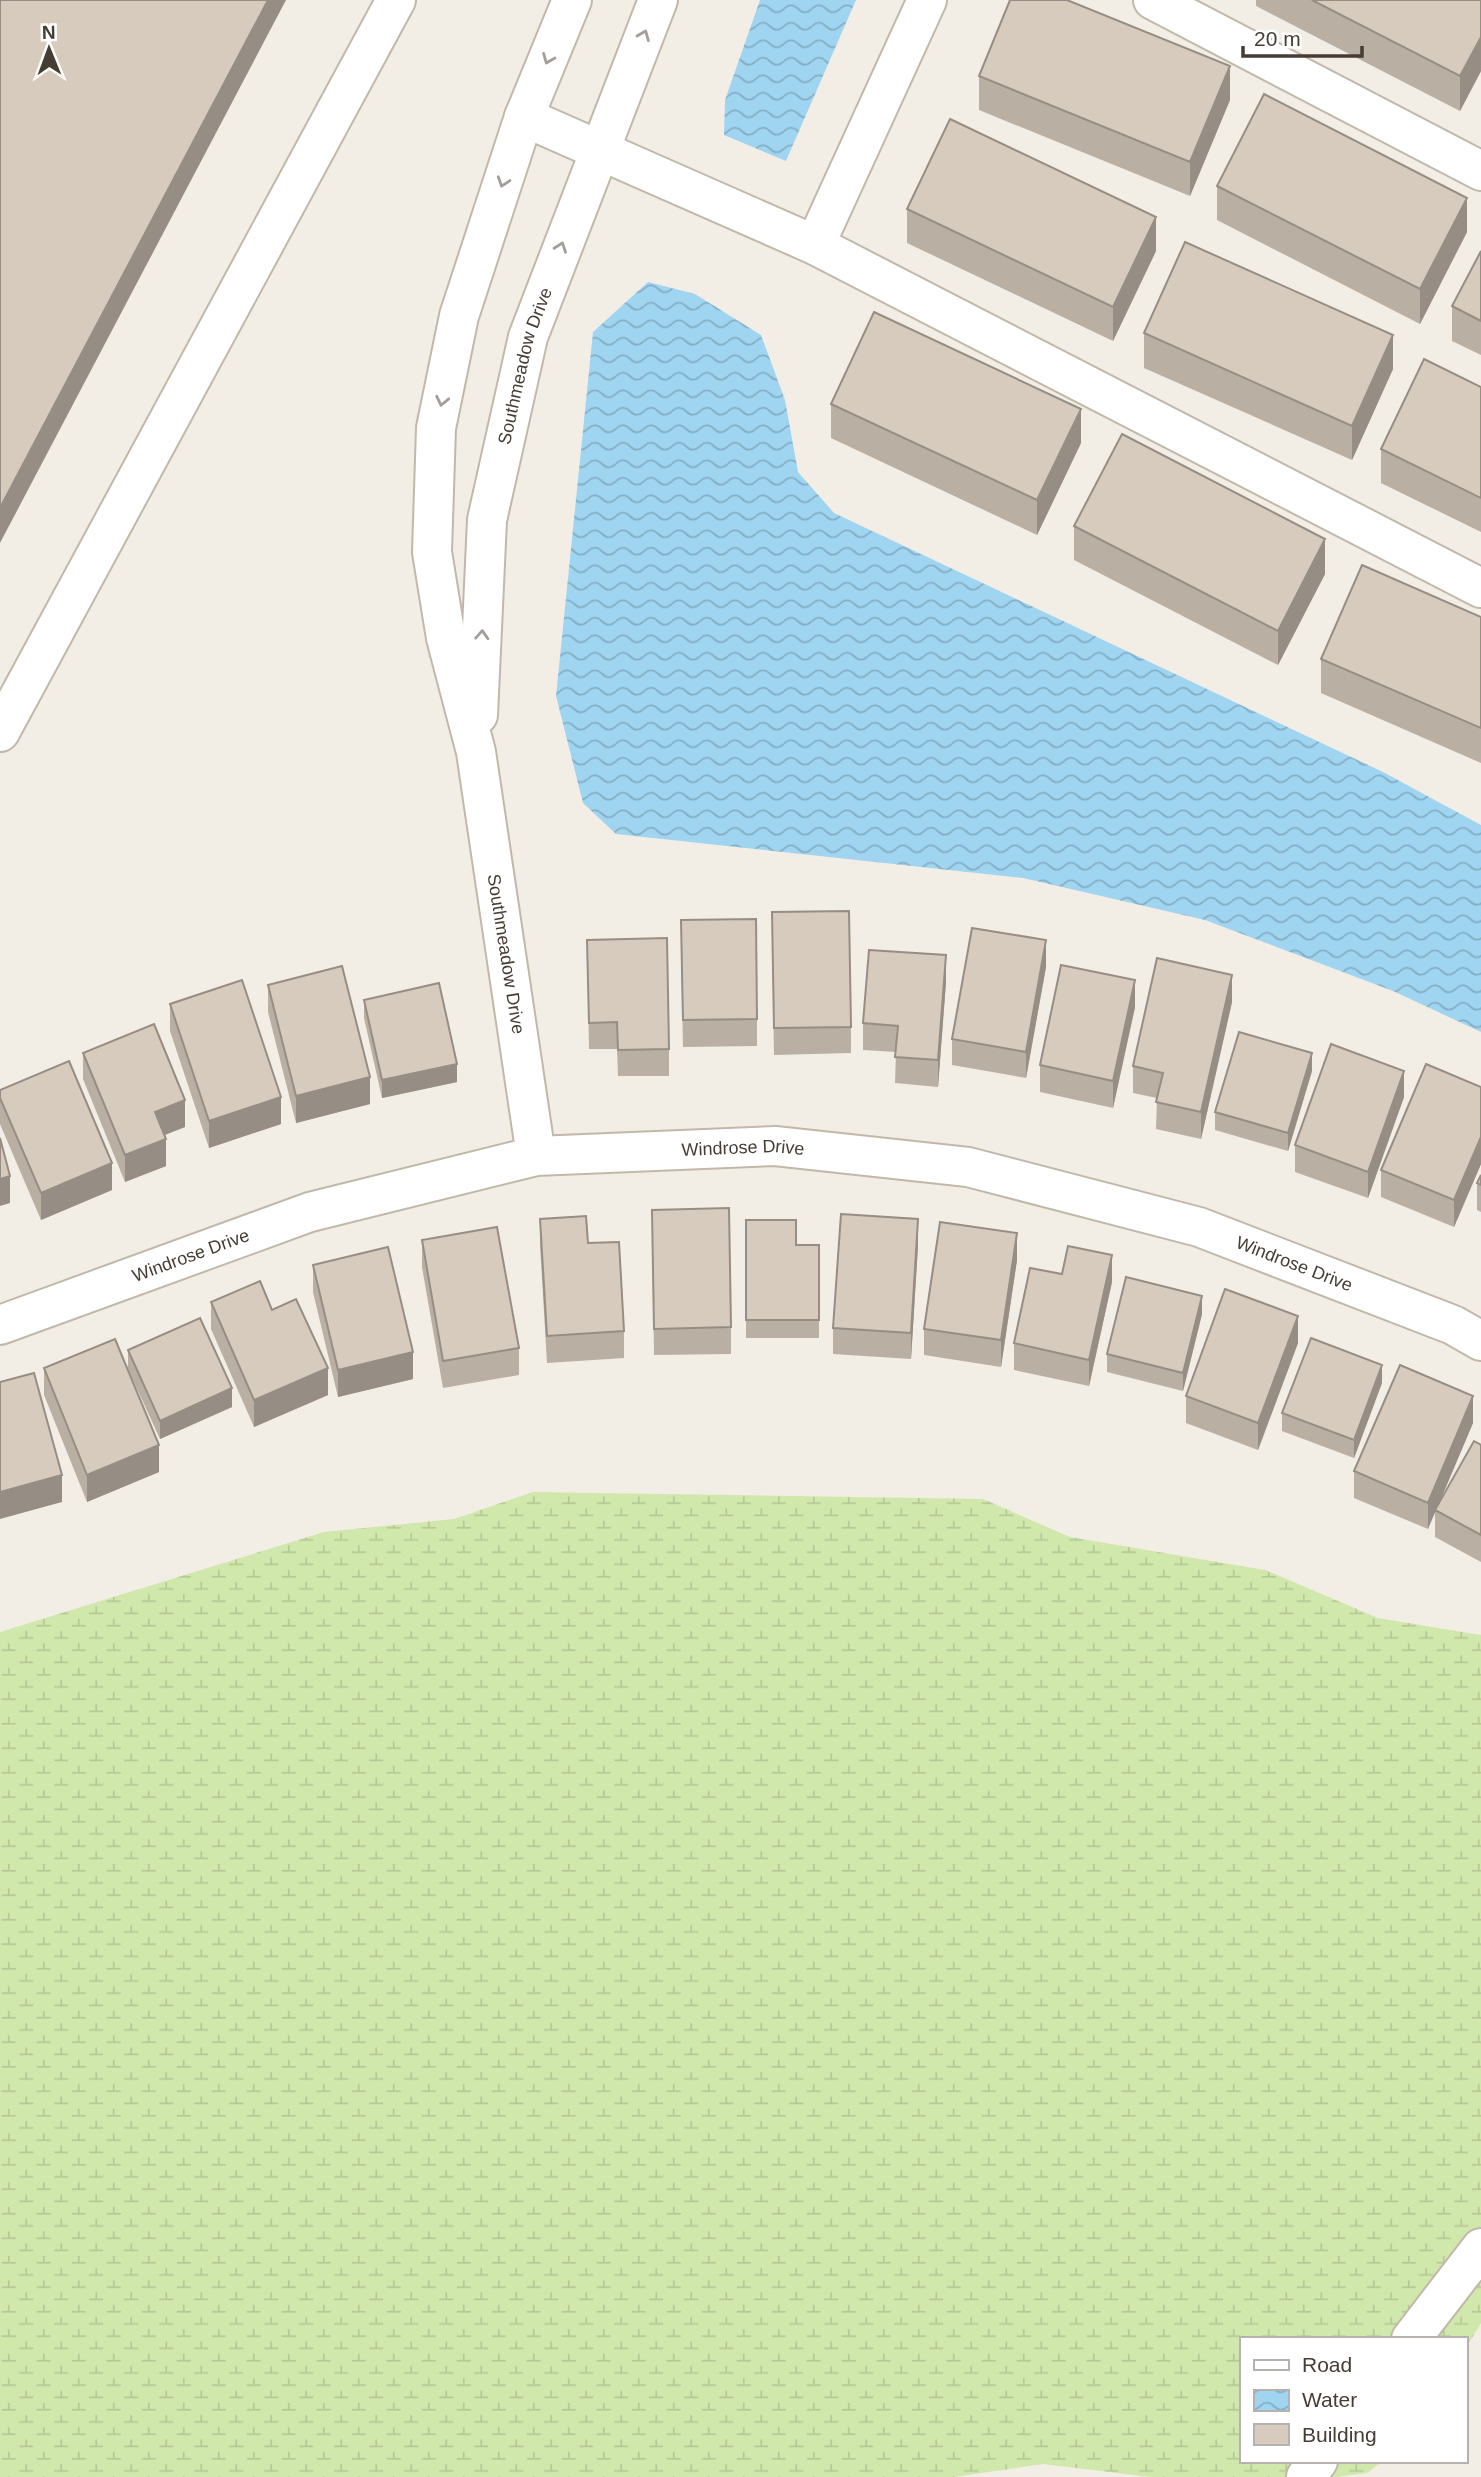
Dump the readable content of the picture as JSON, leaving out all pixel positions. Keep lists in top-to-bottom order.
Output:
{
  "streets": {
    "street": ["Southmeadow Drive", "Windrose Drive"]
  },
  "crossings": [
    ["Southmeadow Drive", "Windrose Drive"]
  ],
  "legend": ["Road", "Water", "Building"],
  "scale_bar": "20 m",
  "north": "top"
}
